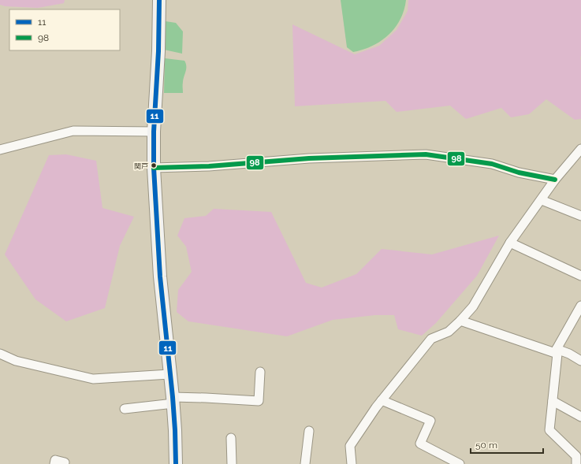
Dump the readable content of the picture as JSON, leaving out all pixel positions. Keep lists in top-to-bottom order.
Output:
{
  "places": ["関戸"],
  "lines": ["transit line 11", "transit line 98"],
  "legend": ["11", "98"],
  "scale_bar": "50 m"
}
